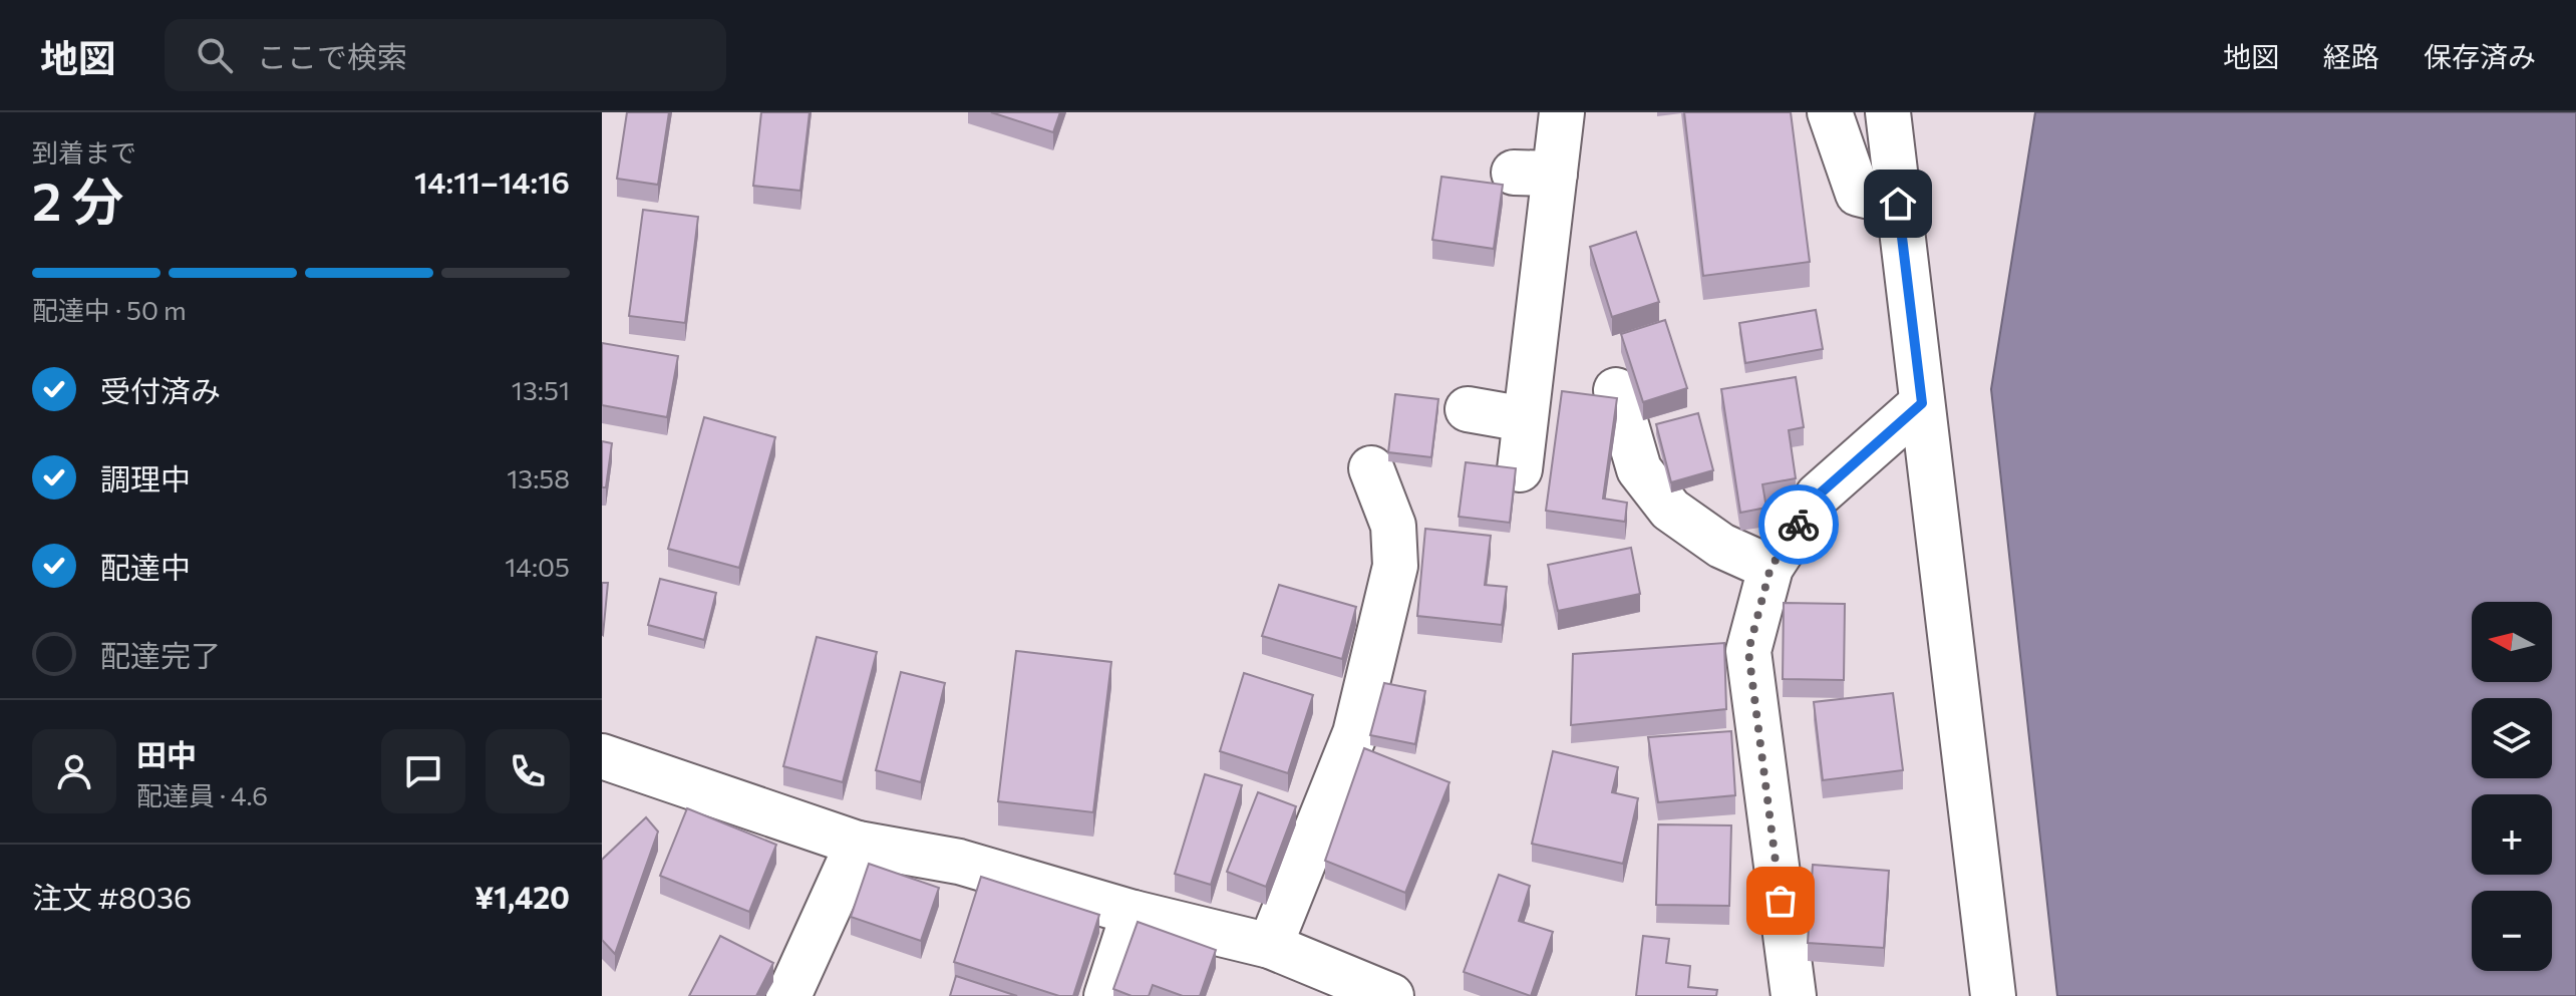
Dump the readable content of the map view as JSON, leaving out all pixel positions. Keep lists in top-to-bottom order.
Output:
{
  "north": "left",
  "page": {
    "header": "地図",
    "search": "ここで検索",
    "nav": ["地図", "経路", "保存済み"],
    "heading": ["2 分", "到着まで", "14:11–14:16"],
    "panel": [
      "田中",
      "配達員 · 4.6",
      "注文 #8036",
      "¥1,420"
    ],
    "bar": "配達中 · 50 m",
    "list": [
      ["受付済み", "13:51"],
      ["調理中", "13:58"],
      ["配達中", "14:05"],
      "配達完了"
    ],
    "map_buttons": ["+", "−"]
  }
}
